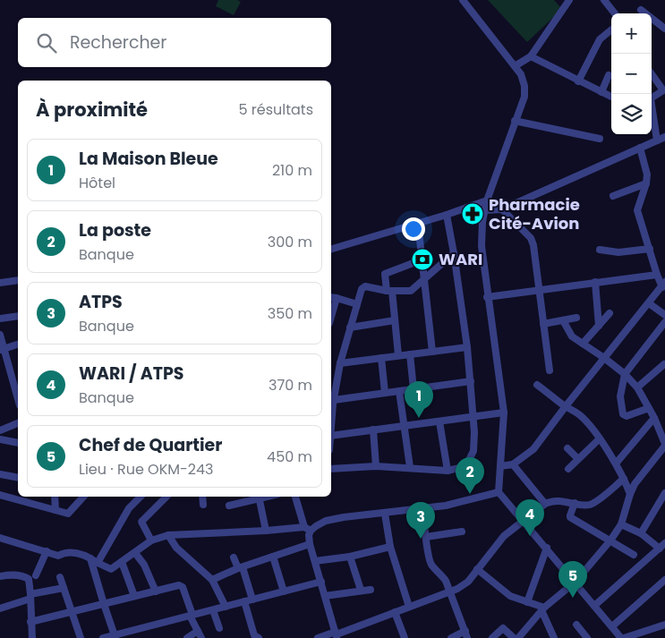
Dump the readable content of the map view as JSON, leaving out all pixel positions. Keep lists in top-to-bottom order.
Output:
{
  "places": {
    "pharmacy": ["Pharmacie Cité-Avion"],
    "bank": ["WARI"]
  },
  "page": {
    "map_buttons": ["+", "−"],
    "search": "Rechercher",
    "heading": ["À proximité", "5 résultats"],
    "list": [
      {
        "mark": "1",
        "name": "La Maison Bleue",
        "note": "Hôtel",
        "value": "210 m"
      },
      {
        "mark": "2",
        "name": "La poste",
        "note": "Banque",
        "value": "300 m"
      },
      {
        "mark": "3",
        "name": "ATPS",
        "note": "Banque",
        "value": "350 m"
      },
      {
        "mark": "4",
        "name": "WARI / ATPS",
        "note": "Banque",
        "value": "370 m"
      },
      {
        "mark": "5",
        "name": "Chef de Quartier",
        "note": "Lieu · Rue OKM-243",
        "value": "450 m"
      }
    ],
    "pins": [
      "1",
      "2",
      "4",
      "3",
      "5"
    ]
  }
}
